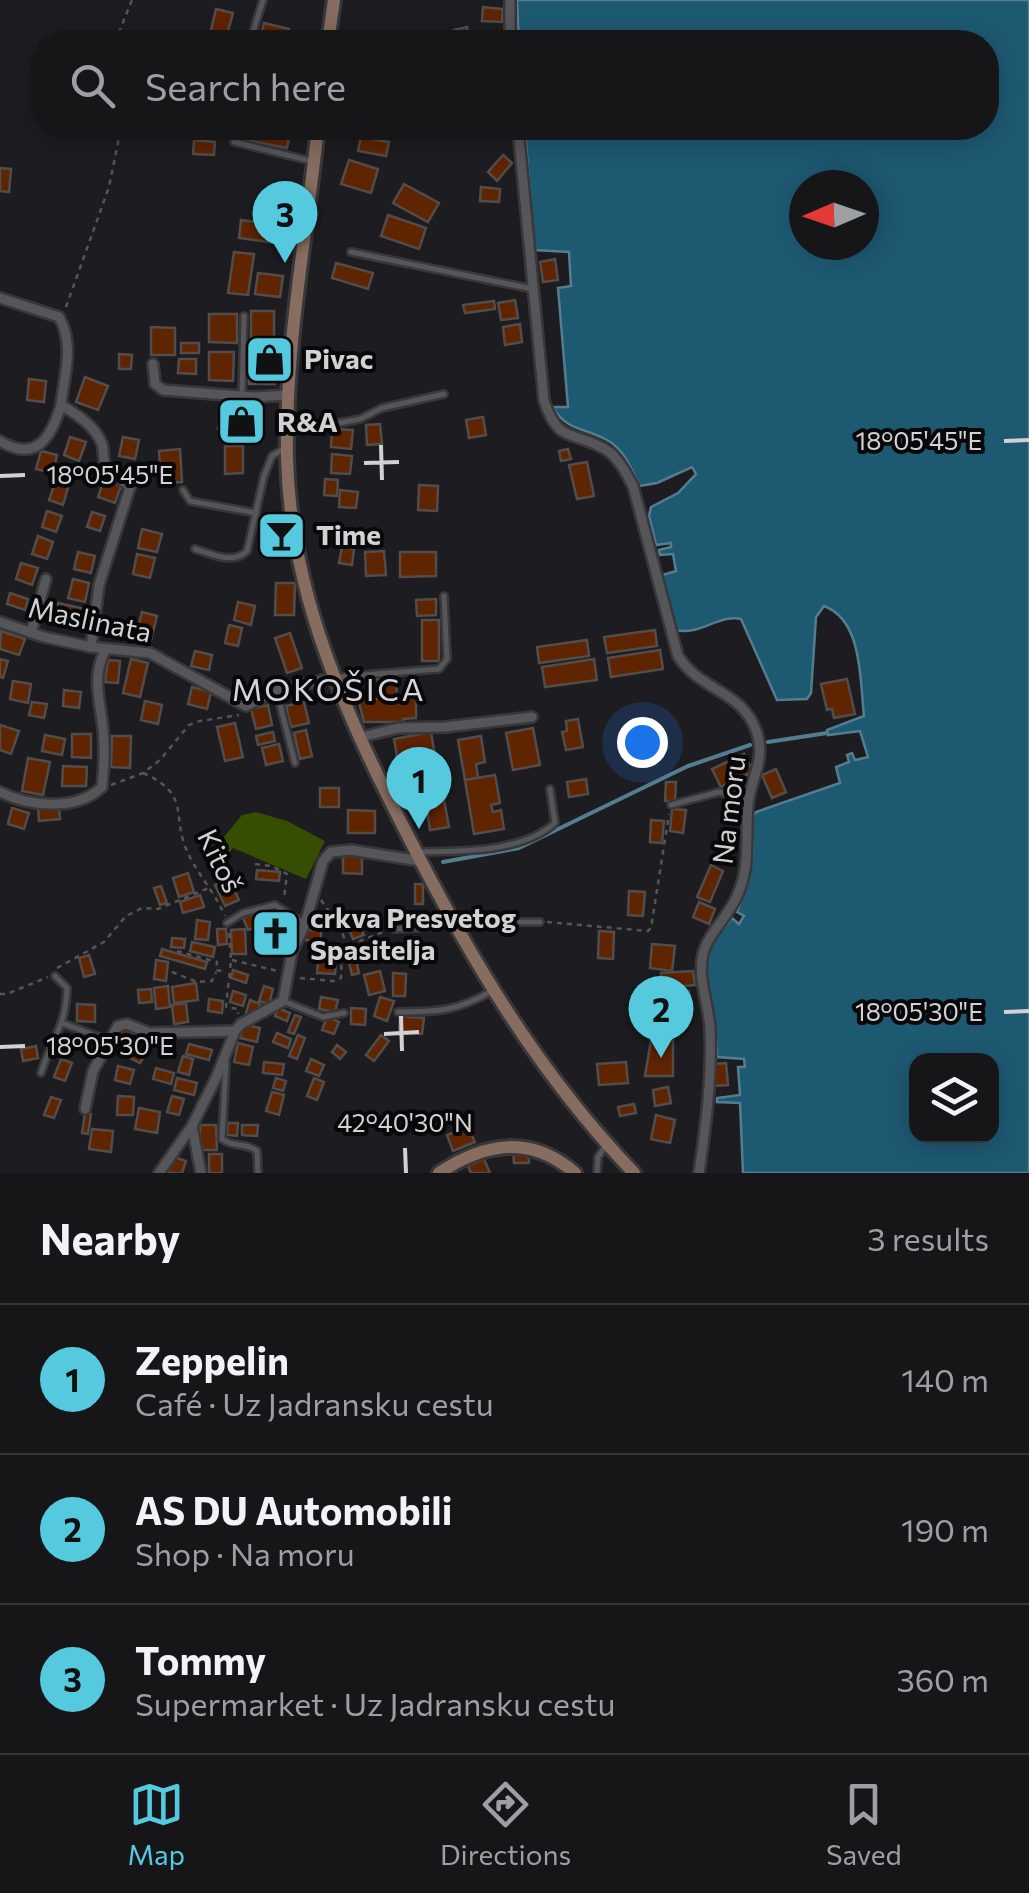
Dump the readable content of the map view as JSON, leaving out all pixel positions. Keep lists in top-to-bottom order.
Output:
{
  "streets": {
    "street": ["Maslinata", "Na moru"],
    "lane": ["Kitoš"]
  },
  "districts": ["MOKOŠICA"],
  "places": {
    "shop": ["Pivac", "R&A"],
    "bar": ["Time"],
    "church": ["crkva Presvetog Spasitelja"]
  },
  "north": "left",
  "page": {
    "search": "Search here",
    "pins": ["3", "1", "2"],
    "heading": ["Nearby", "3 results"],
    "list": [
      {
        "mark": "1",
        "name": "Zeppelin",
        "note": "Café · Uz Jadransku cestu",
        "value": "140 m"
      },
      {
        "mark": "2",
        "name": "AS DU Automobili",
        "note": "Shop · Na moru",
        "value": "190 m"
      },
      {
        "mark": "3",
        "name": "Tommy",
        "note": "Supermarket · Uz Jadransku cestu",
        "value": "360 m"
      }
    ],
    "nav": ["Map", "Directions", "Saved"]
  },
  "coordinates": ["18°05'45\"E", "18°05'30\"E", "42°40'30\"N"]
}
